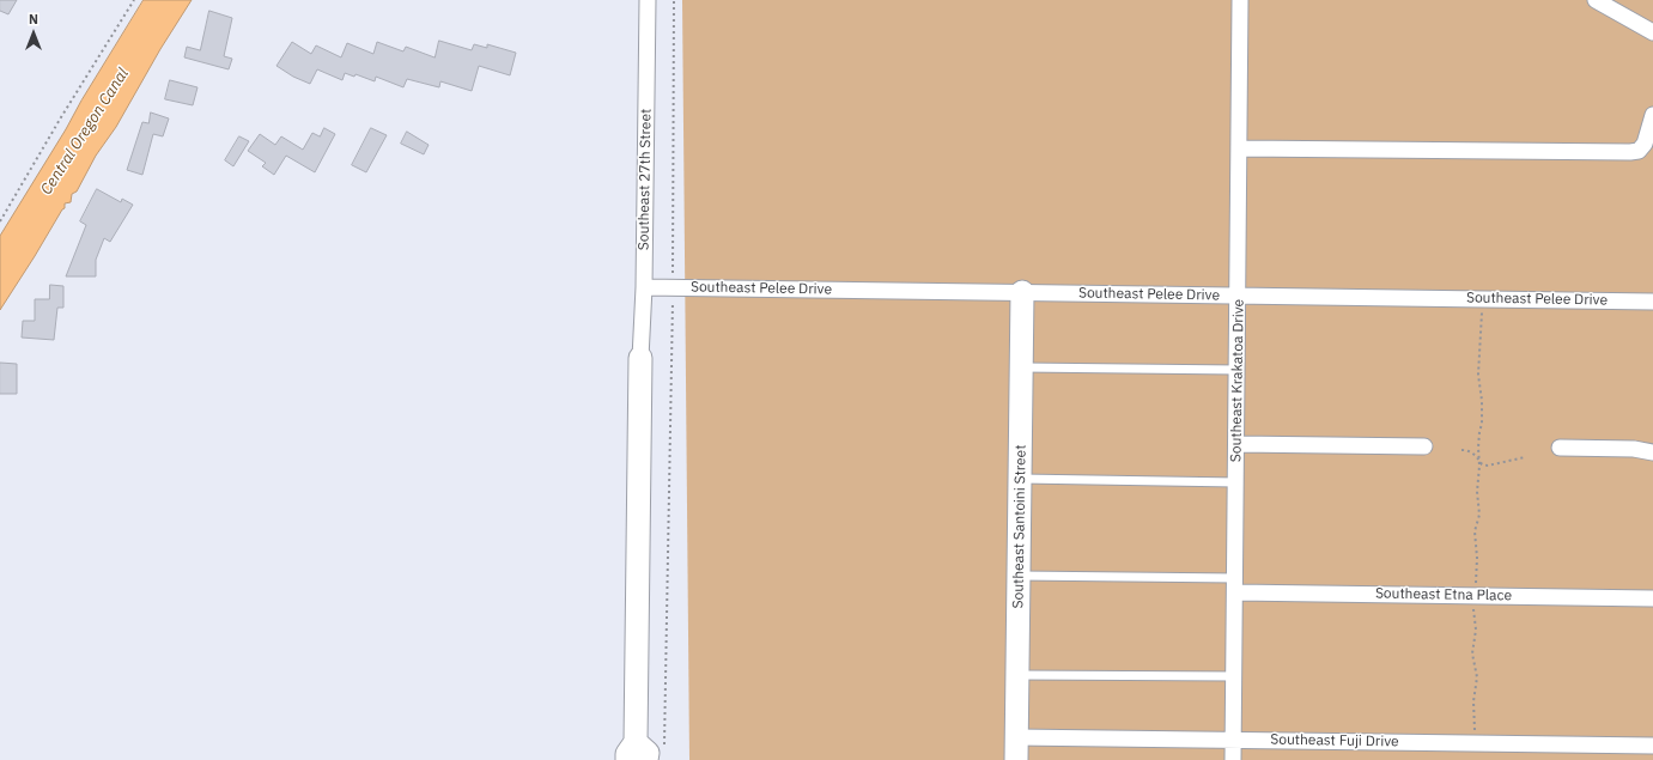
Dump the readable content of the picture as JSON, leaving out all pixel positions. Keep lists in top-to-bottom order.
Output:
{
  "streets": {
    "street": [
      "Southeast 27th Street",
      "Southeast Pelee Drive",
      "Southeast Krakatoa Drive",
      "Southeast Santoini Street",
      "Southeast Etna Place",
      "Southeast Fuji Drive"
    ]
  },
  "crossings": [
    ["Southeast 27th Street", "Southeast Pelee Drive"],
    ["Southeast Pelee Drive", "Southeast Krakatoa Drive"],
    ["Southeast Pelee Drive", "Southeast Santoini Street"],
    ["Southeast Krakatoa Drive", "Southeast Etna Place"],
    ["Southeast Krakatoa Drive", "Southeast Fuji Drive"],
    ["Southeast Santoini Street", "Southeast Fuji Drive"]
  ],
  "water": ["Central Oregon Canal"],
  "north": "top"
}
